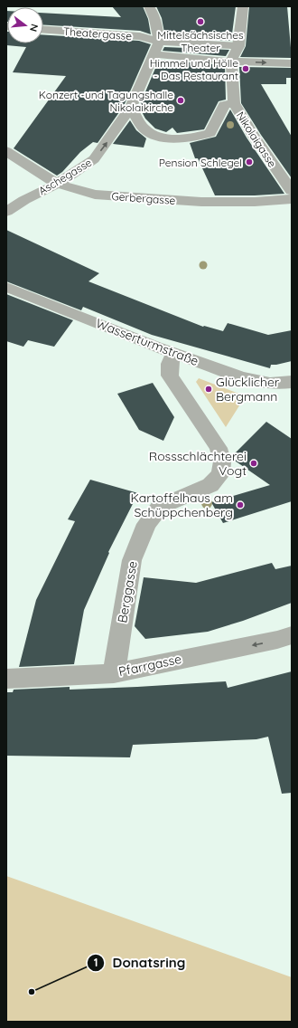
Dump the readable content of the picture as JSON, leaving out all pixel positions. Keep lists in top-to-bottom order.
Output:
{
  "streets": {
    "street": [
      "Theatergasse",
      "Nikolaigasse",
      "Aschegasse",
      "Gerbergasse",
      "Wasserturmstraße",
      "Berggasse",
      "Pfarrgasse"
    ]
  },
  "crossings": [
    ["Theatergasse", "Aschegasse"],
    ["Aschegasse", "Gerbergasse"],
    ["Wasserturmstraße", "Berggasse"],
    ["Berggasse", "Pfarrgasse"]
  ],
  "one_way": ["Aschegasse", "Pfarrgasse"],
  "places": [
    "Mittelsächsisches Theater",
    "Himmel und Hölle - Das Restaurant",
    "Konzert -und Tagungshalle Nikolaikirche",
    "Pension Schlegel",
    "Glücklicher Bergmann",
    "Rossschlächterei Vogt",
    "Kartoffelhaus am Schüppchenberg",
    "Donatsring"
  ],
  "north": "right"
}
